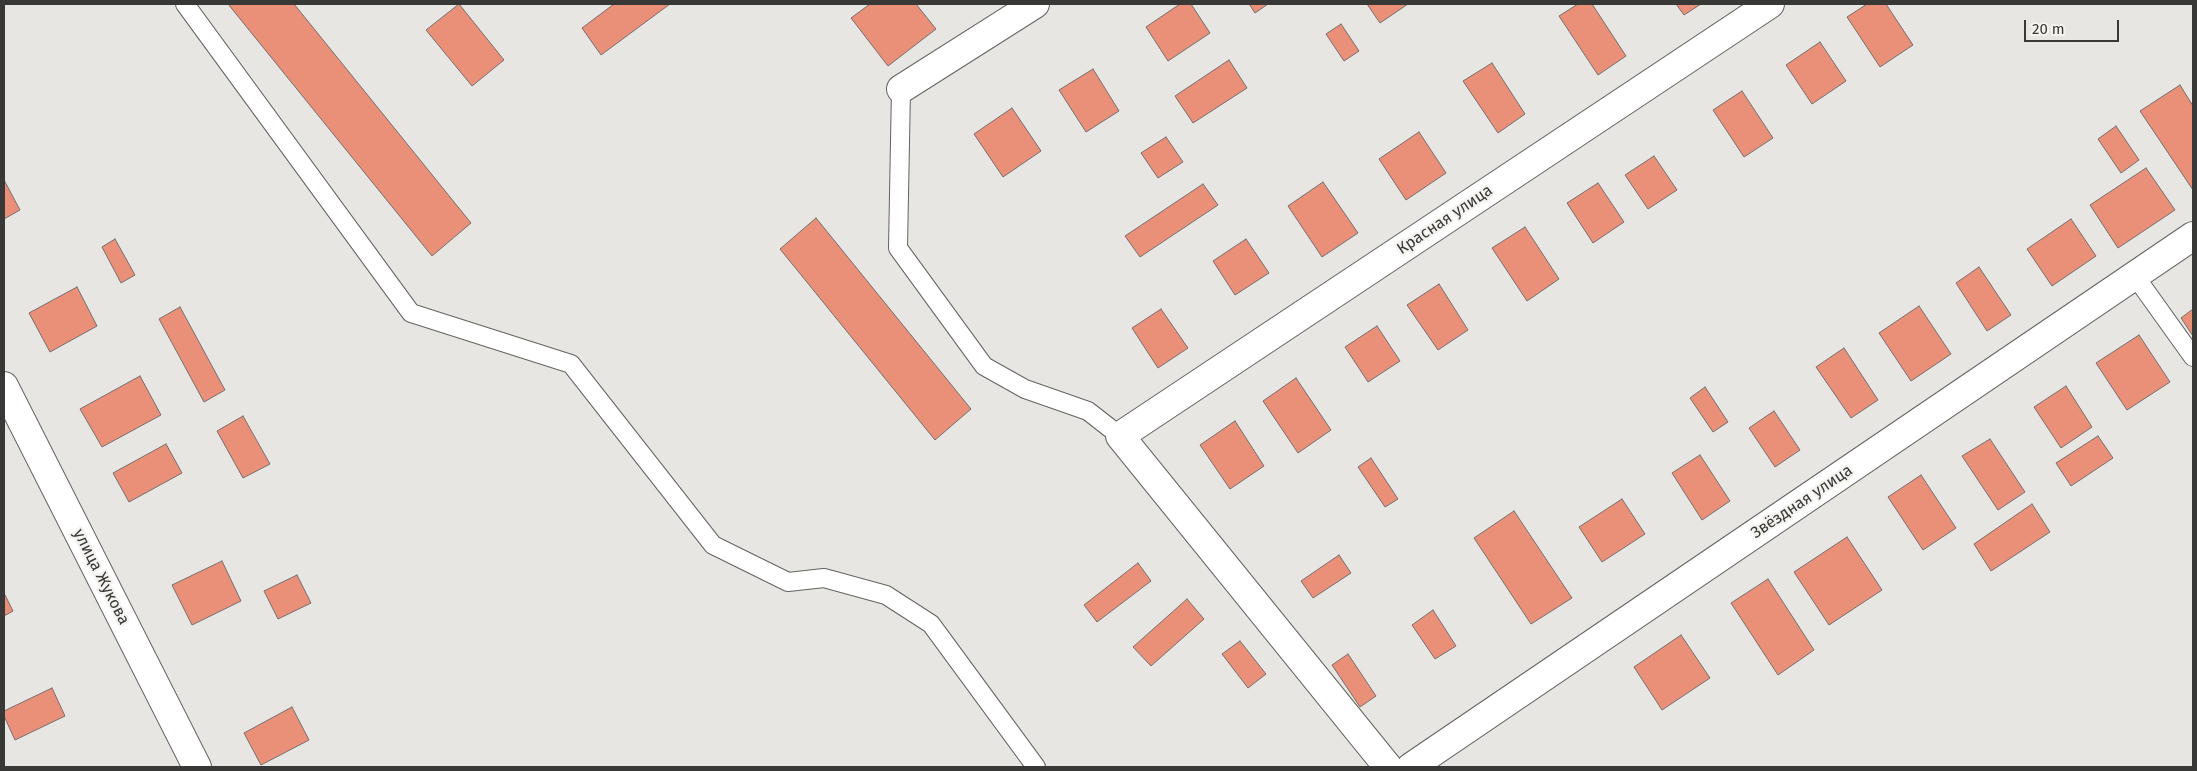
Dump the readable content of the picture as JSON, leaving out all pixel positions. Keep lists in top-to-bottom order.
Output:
{
  "streets": {
    "street": ["Красная улица", "Звёздная улица", "улица Жукова"]
  },
  "scale_bar": "20 m"
}
